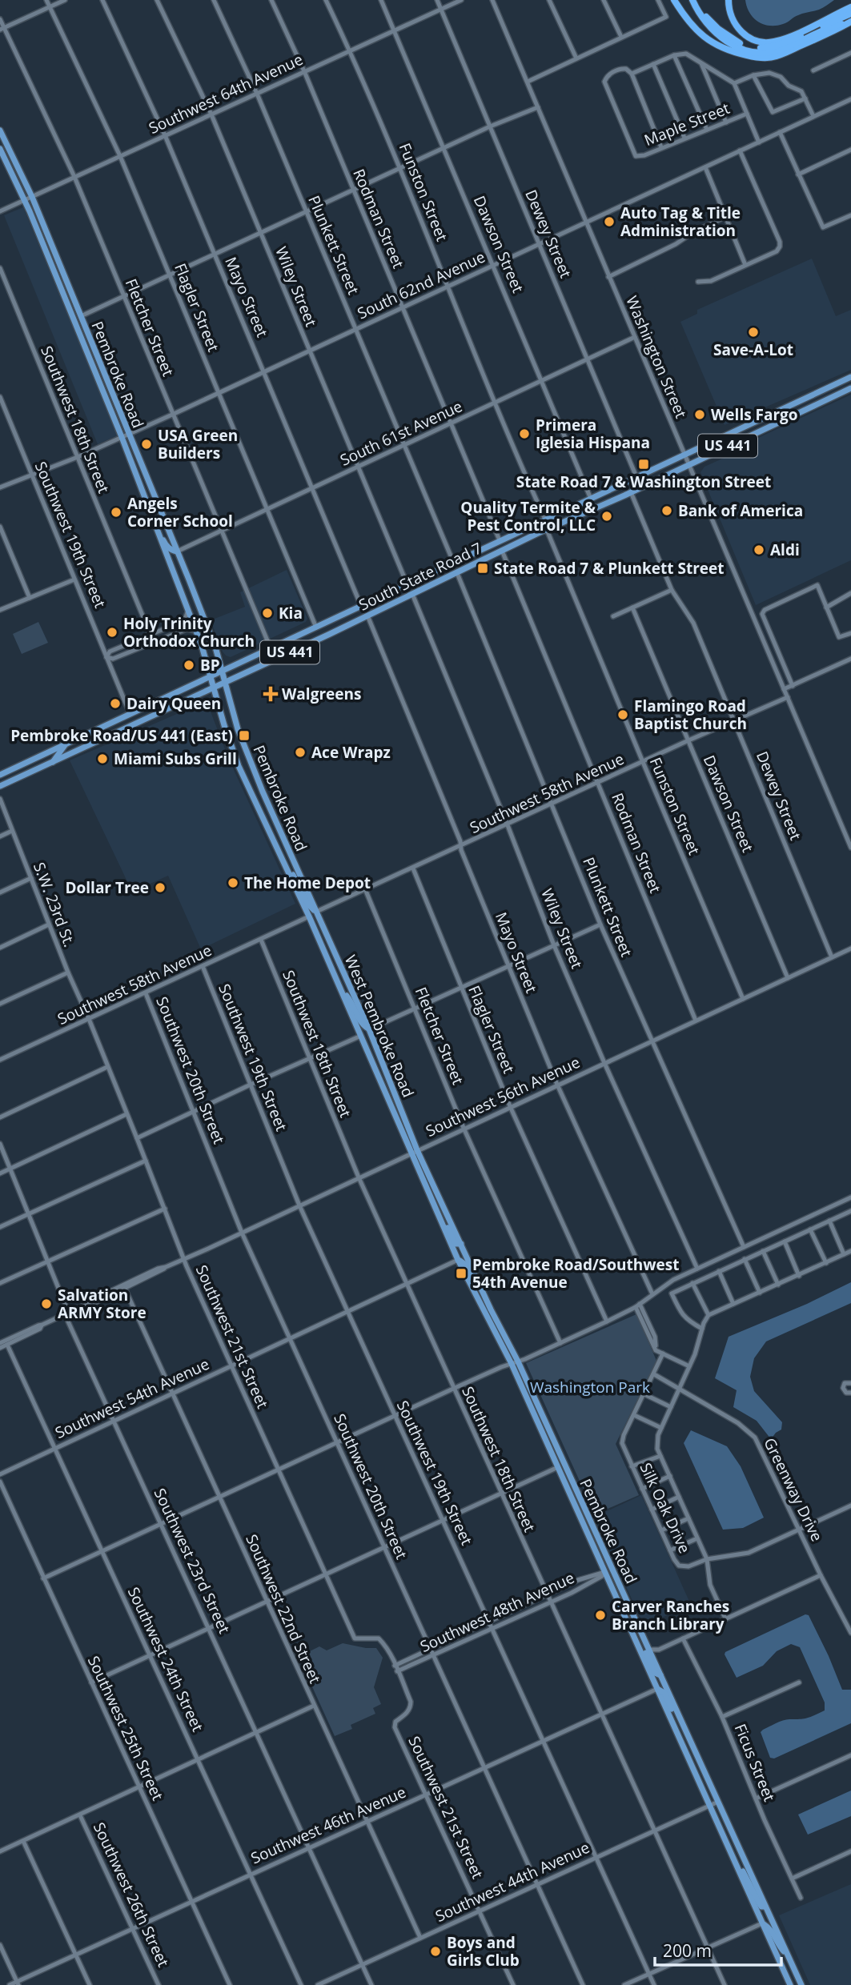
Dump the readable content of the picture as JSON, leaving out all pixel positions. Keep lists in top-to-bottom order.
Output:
{
  "streets": {
    "main road": [
      "Pembroke Road",
      "US 441",
      "South State Road 7",
      "West Pembroke Road"
    ],
    "street": [
      "Southwest 64th Avenue",
      "Maple Street",
      "Funston Street",
      "Rodman Street",
      "Dewey Street",
      "Dawson Street",
      "Plunkett Street",
      "South 62nd Avenue",
      "Wiley Street",
      "Mayo Street",
      "Flagler Street",
      "Fletcher Street",
      "Washington Street",
      "Southwest 18th Street",
      "South 61st Avenue",
      "Southwest 19th Street",
      "Southwest 58th Avenue",
      "S.W. 23rd St.",
      "Southwest 20th Street",
      "Southwest 56th Avenue",
      "Southwest 21st Street",
      "Southwest 54th Avenue",
      "Greenway Drive",
      "Silk Oak Drive",
      "Southwest 23rd Street",
      "Southwest 22nd Street",
      "Southwest 48th Avenue",
      "Southwest 24th Street",
      "Southwest 25th Street",
      "Ficus Street",
      "Southwest 46th Avenue",
      "Southwest 44th Avenue",
      "Southwest 26th Street"
    ]
  },
  "crossings": [
    ["Southwest 64th Avenue", "Funston Street"],
    ["Southwest 64th Avenue", "Rodman Street"],
    ["Southwest 64th Avenue", "Dewey Street"],
    ["Southwest 64th Avenue", "Dawson Street"],
    ["Southwest 64th Avenue", "Plunkett Street"],
    ["Southwest 64th Avenue", "Wiley Street"],
    ["Southwest 64th Avenue", "Mayo Street"],
    ["Southwest 64th Avenue", "Flagler Street"],
    ["Southwest 64th Avenue", "Fletcher Street"],
    ["Southwest 64th Avenue", "Pembroke Road"],
    ["Funston Street", "South 62nd Avenue"],
    ["Funston Street", "South 61st Avenue"],
    ["Funston Street", "South State Road 7"],
    ["Funston Street", "Southwest 58th Avenue"],
    ["Funston Street", "Southwest 56th Avenue"],
    ["Rodman Street", "South 62nd Avenue"],
    ["Rodman Street", "South 61st Avenue"],
    ["Rodman Street", "South State Road 7"],
    ["Rodman Street", "Southwest 58th Avenue"],
    ["Rodman Street", "Southwest 56th Avenue"],
    ["Dewey Street", "South 62nd Avenue"],
    ["Dewey Street", "South 61st Avenue"],
    ["Dewey Street", "South State Road 7"],
    ["Dewey Street", "Southwest 58th Avenue"],
    ["Dewey Street", "Southwest 56th Avenue"],
    ["Dawson Street", "South 62nd Avenue"],
    ["Dawson Street", "South 61st Avenue"],
    ["Dawson Street", "South State Road 7"],
    ["Dawson Street", "Southwest 58th Avenue"],
    ["Dawson Street", "Southwest 56th Avenue"],
    ["Plunkett Street", "South 62nd Avenue"],
    ["Plunkett Street", "South 61st Avenue"],
    ["Plunkett Street", "South State Road 7"],
    ["Plunkett Street", "Southwest 58th Avenue"],
    ["Plunkett Street", "Southwest 56th Avenue"],
    ["South 62nd Avenue", "Wiley Street"],
    ["South 62nd Avenue", "Mayo Street"],
    ["South 62nd Avenue", "Flagler Street"],
    ["South 62nd Avenue", "Fletcher Street"],
    ["South 62nd Avenue", "Washington Street"],
    ["South 62nd Avenue", "Pembroke Road"],
    ["South 62nd Avenue", "Southwest 18th Street"],
    ["South 62nd Avenue", "Southwest 19th Street"],
    ["Wiley Street", "South 61st Avenue"],
    ["Wiley Street", "South State Road 7"],
    ["Wiley Street", "Southwest 58th Avenue"],
    ["Wiley Street", "Southwest 56th Avenue"],
    ["Mayo Street", "South 61st Avenue"],
    ["Mayo Street", "South State Road 7"],
    ["Mayo Street", "Southwest 58th Avenue"],
    ["Mayo Street", "Southwest 56th Avenue"],
    ["Flagler Street", "South 61st Avenue"],
    ["Flagler Street", "South State Road 7"],
    ["Flagler Street", "Southwest 58th Avenue"],
    ["Flagler Street", "Southwest 56th Avenue"],
    ["Fletcher Street", "South 61st Avenue"],
    ["Fletcher Street", "South State Road 7"],
    ["Fletcher Street", "Southwest 58th Avenue"],
    ["Fletcher Street", "Southwest 56th Avenue"],
    ["Washington Street", "South 61st Avenue"],
    ["Washington Street", "South State Road 7"],
    ["Washington Street", "Southwest 58th Avenue"],
    ["Pembroke Road", "South 61st Avenue"],
    ["Pembroke Road", "South State Road 7"],
    ["Pembroke Road", "Southwest 58th Avenue"],
    ["Pembroke Road", "West Pembroke Road"],
    ["Pembroke Road", "Southwest 56th Avenue"],
    ["Pembroke Road", "Southwest 54th Avenue"],
    ["Pembroke Road", "Southwest 48th Avenue"],
    ["Pembroke Road", "Southwest 46th Avenue"],
    ["Pembroke Road", "Southwest 44th Avenue"],
    ["Southwest 18th Street", "Southwest 58th Avenue"],
    ["Southwest 18th Street", "Southwest 56th Avenue"],
    ["Southwest 18th Street", "Southwest 54th Avenue"],
    ["Southwest 18th Street", "Southwest 48th Avenue"],
    ["Southwest 18th Street", "Southwest 46th Avenue"],
    ["Southwest 18th Street", "Southwest 44th Avenue"],
    ["Southwest 19th Street", "South State Road 7"],
    ["Southwest 19th Street", "Southwest 58th Avenue"],
    ["Southwest 19th Street", "Southwest 56th Avenue"],
    ["Southwest 19th Street", "Southwest 54th Avenue"],
    ["Southwest 19th Street", "Southwest 48th Avenue"],
    ["Southwest 19th Street", "Southwest 46th Avenue"],
    ["Southwest 19th Street", "Southwest 44th Avenue"],
    ["Southwest 58th Avenue", "S.W. 23rd St."],
    ["Southwest 58th Avenue", "West Pembroke Road"],
    ["Southwest 58th Avenue", "Southwest 20th Street"],
    ["Southwest 58th Avenue", "Southwest 21st Street"],
    ["S.W. 23rd St.", "Southwest 21st Street"],
    ["West Pembroke Road", "Southwest 56th Avenue"],
    ["Southwest 20th Street", "Southwest 56th Avenue"],
    ["Southwest 20th Street", "Southwest 54th Avenue"],
    ["Southwest 20th Street", "Southwest 48th Avenue"],
    ["Southwest 20th Street", "Southwest 46th Avenue"],
    ["Southwest 20th Street", "Southwest 44th Avenue"],
    ["Southwest 56th Avenue", "Southwest 21st Street"],
    ["Southwest 56th Avenue", "Southwest 23rd Street"],
    ["Southwest 56th Avenue", "Southwest 22nd Street"],
    ["Southwest 56th Avenue", "Southwest 24th Street"],
    ["Southwest 21st Street", "Southwest 54th Avenue"],
    ["Southwest 21st Street", "Southwest 48th Avenue"],
    ["Southwest 21st Street", "Southwest 46th Avenue"],
    ["Southwest 21st Street", "Southwest 44th Avenue"],
    ["Southwest 54th Avenue", "Southwest 23rd Street"],
    ["Southwest 54th Avenue", "Southwest 22nd Street"],
    ["Southwest 54th Avenue", "Southwest 24th Street"],
    ["Greenway Drive", "Silk Oak Drive"],
    ["Southwest 23rd Street", "Southwest 46th Avenue"],
    ["Southwest 23rd Street", "Southwest 44th Avenue"],
    ["Southwest 22nd Street", "Southwest 46th Avenue"],
    ["Southwest 22nd Street", "Southwest 44th Avenue"],
    ["Southwest 24th Street", "Southwest 46th Avenue"],
    ["Southwest 25th Street", "Southwest 46th Avenue"],
    ["Southwest 46th Avenue", "Southwest 26th Street"]
  ],
  "parks": ["Washington Park"],
  "places": {
    "other": [
      "Auto Tag & Title Administration",
      "Save-A-Lot",
      "Wells Fargo",
      "Primera Iglesia Hispana",
      "USA Green Builders",
      "Bank of America",
      "Angels Corner School",
      "Quality Termite & Pest Control, LLC",
      "Aldi",
      "Kia",
      "Holy Trinity Orthodox Church",
      "BP",
      "Dairy Queen",
      "Flamingo Road Baptist Church",
      "Ace Wrapz",
      "Miami Subs Grill",
      "The Home Depot",
      "Dollar Tree",
      "Salvation ARMY Store",
      "Carver Ranches Branch Library",
      "Boys and Girls Club"
    ],
    "transit": [
      "State Road 7 & Washington Street",
      "State Road 7 & Plunkett Street",
      "Pembroke Road/US 441 (East)",
      "Pembroke Road/Southwest 54th Avenue"
    ],
    "health": ["Walgreens"]
  },
  "scale_bar": "200 m"
}
